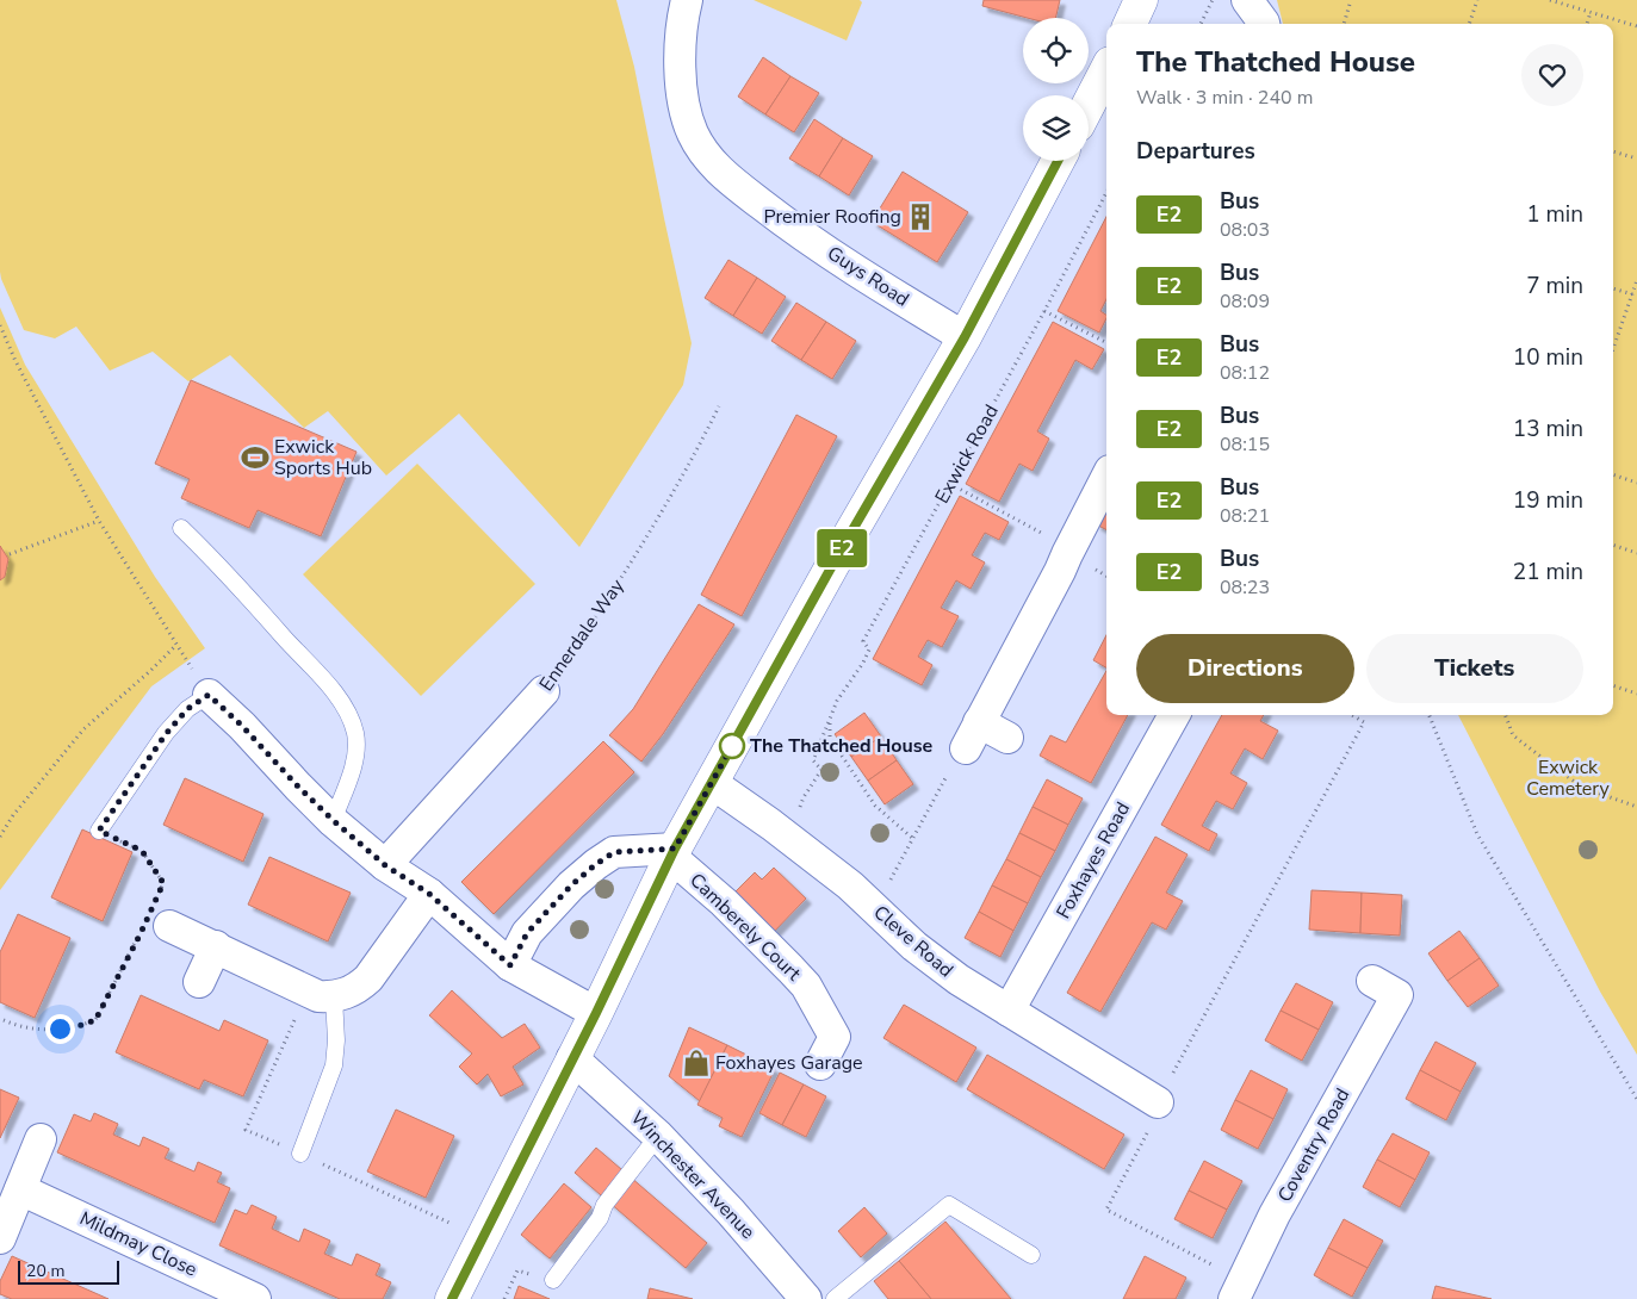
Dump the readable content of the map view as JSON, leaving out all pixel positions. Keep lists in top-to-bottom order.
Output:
{
  "streets": {
    "street": [
      "Guys Road",
      "Ennerdale Way",
      "Foxhayes Road",
      "Camberely Court",
      "Cleve Road",
      "Coventry Road",
      "Winchester Avenue",
      "Mildmay Close"
    ],
    "path": ["Exwick Road"]
  },
  "crossings": [
    ["Foxhayes Road", "Cleve Road"]
  ],
  "parks": ["Exwick Cemetery"],
  "places": {
    "building": ["Premier Roofing"],
    "sports": ["Exwick Sports Hub"],
    "other": ["The Thatched House"],
    "shop": ["Foxhayes Garage"]
  },
  "lines": ["bus line E2"],
  "scale_bar": "20 m",
  "page": {
    "on_map": "E2",
    "heading": [
      ["The Thatched House", "Walk · 3 min · 240 m"],
      "Departures"
    ],
    "list": [
      {
        "mark": "E2",
        "name": "Bus",
        "note": "08:03",
        "value": "1 min"
      },
      {
        "mark": "E2",
        "name": "Bus",
        "note": "08:09",
        "value": "7 min"
      },
      {
        "mark": "E2",
        "name": "Bus",
        "note": "08:12",
        "value": "10 min"
      },
      {
        "mark": "E2",
        "name": "Bus",
        "note": "08:15",
        "value": "13 min"
      },
      {
        "mark": "E2",
        "name": "Bus",
        "note": "08:21",
        "value": "19 min"
      },
      {
        "mark": "E2",
        "name": "Bus",
        "note": "08:23",
        "value": "21 min"
      }
    ],
    "buttons": ["Directions", "Tickets"],
    "scale": "20 m"
  }
}
